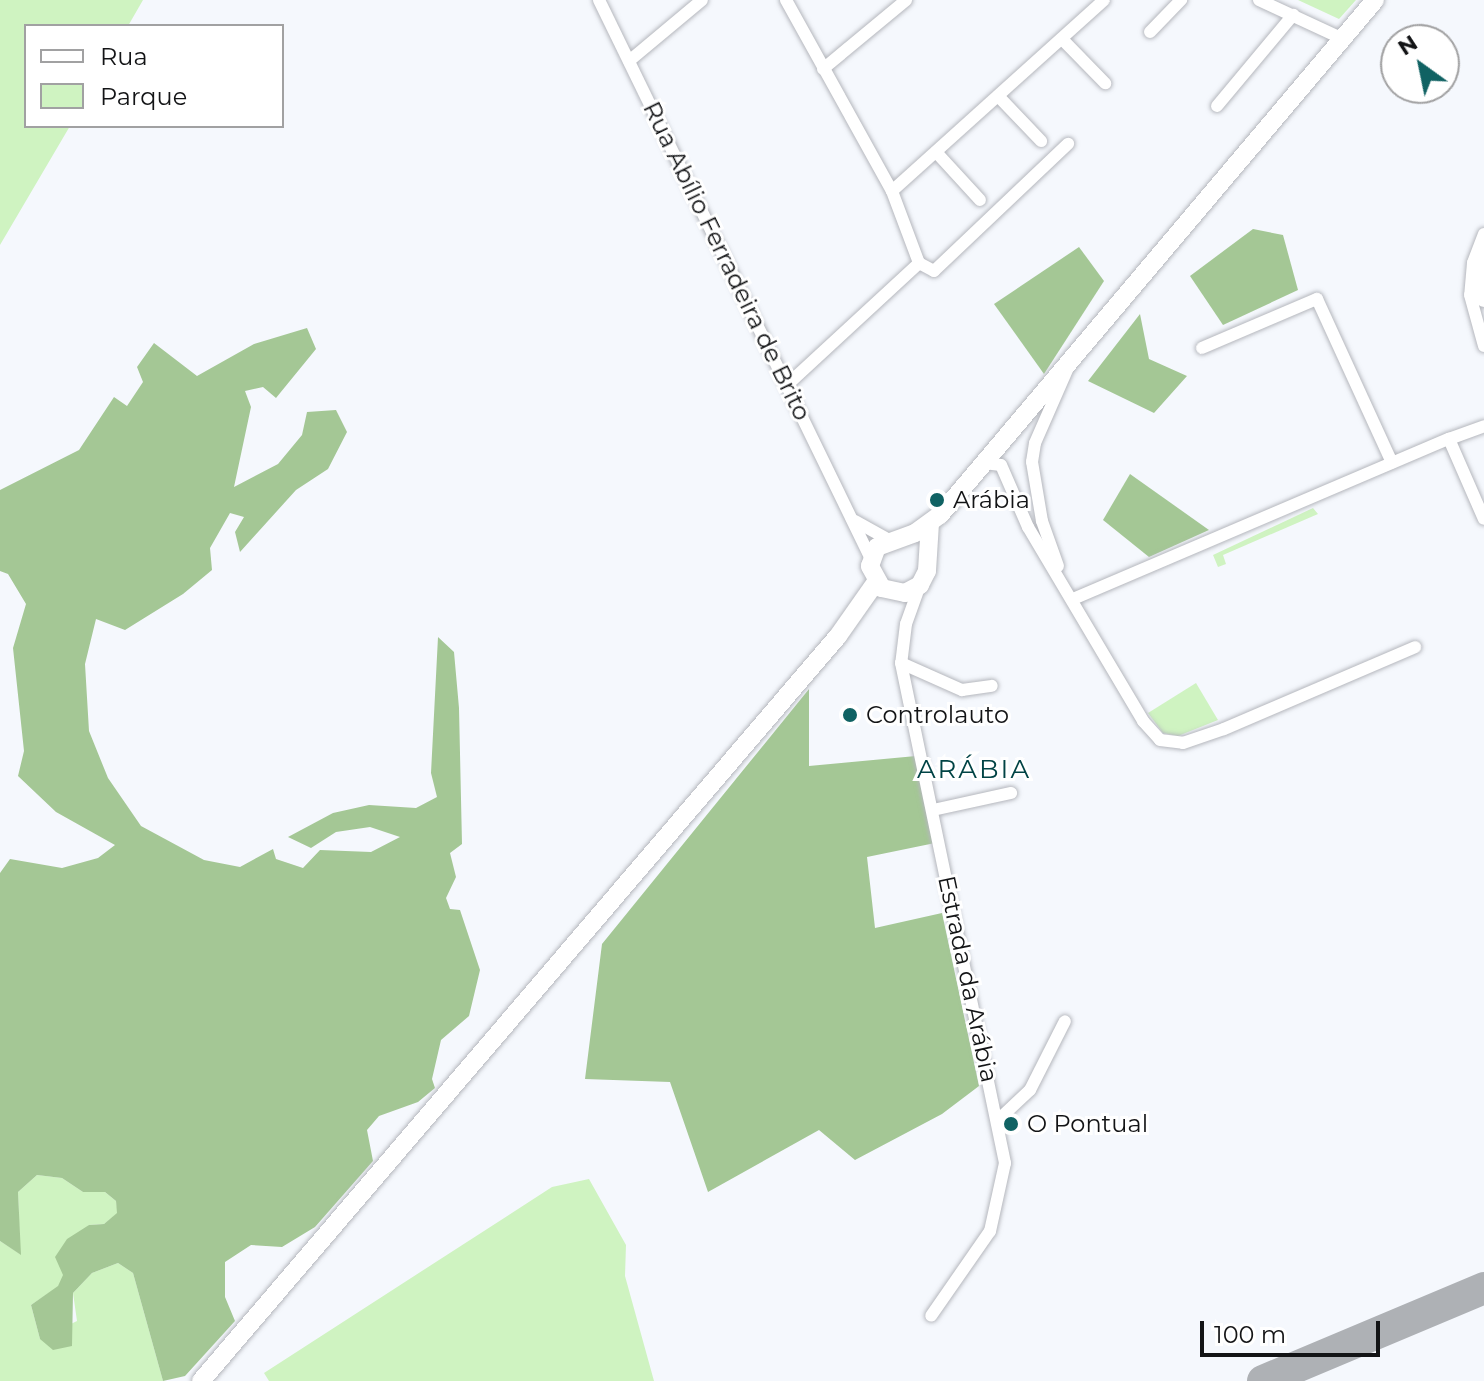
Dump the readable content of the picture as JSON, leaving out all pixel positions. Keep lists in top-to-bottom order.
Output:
{
  "streets": {
    "street": ["Rua Abílio Ferradeira de Brito", "Estrada da Arábia"]
  },
  "districts": ["ARÁBIA"],
  "places": ["Arábia", "Controlauto", "O Pontual"],
  "legend": ["Rua", "Parque"],
  "scale_bar": "100 m",
  "north": "top left"
}
